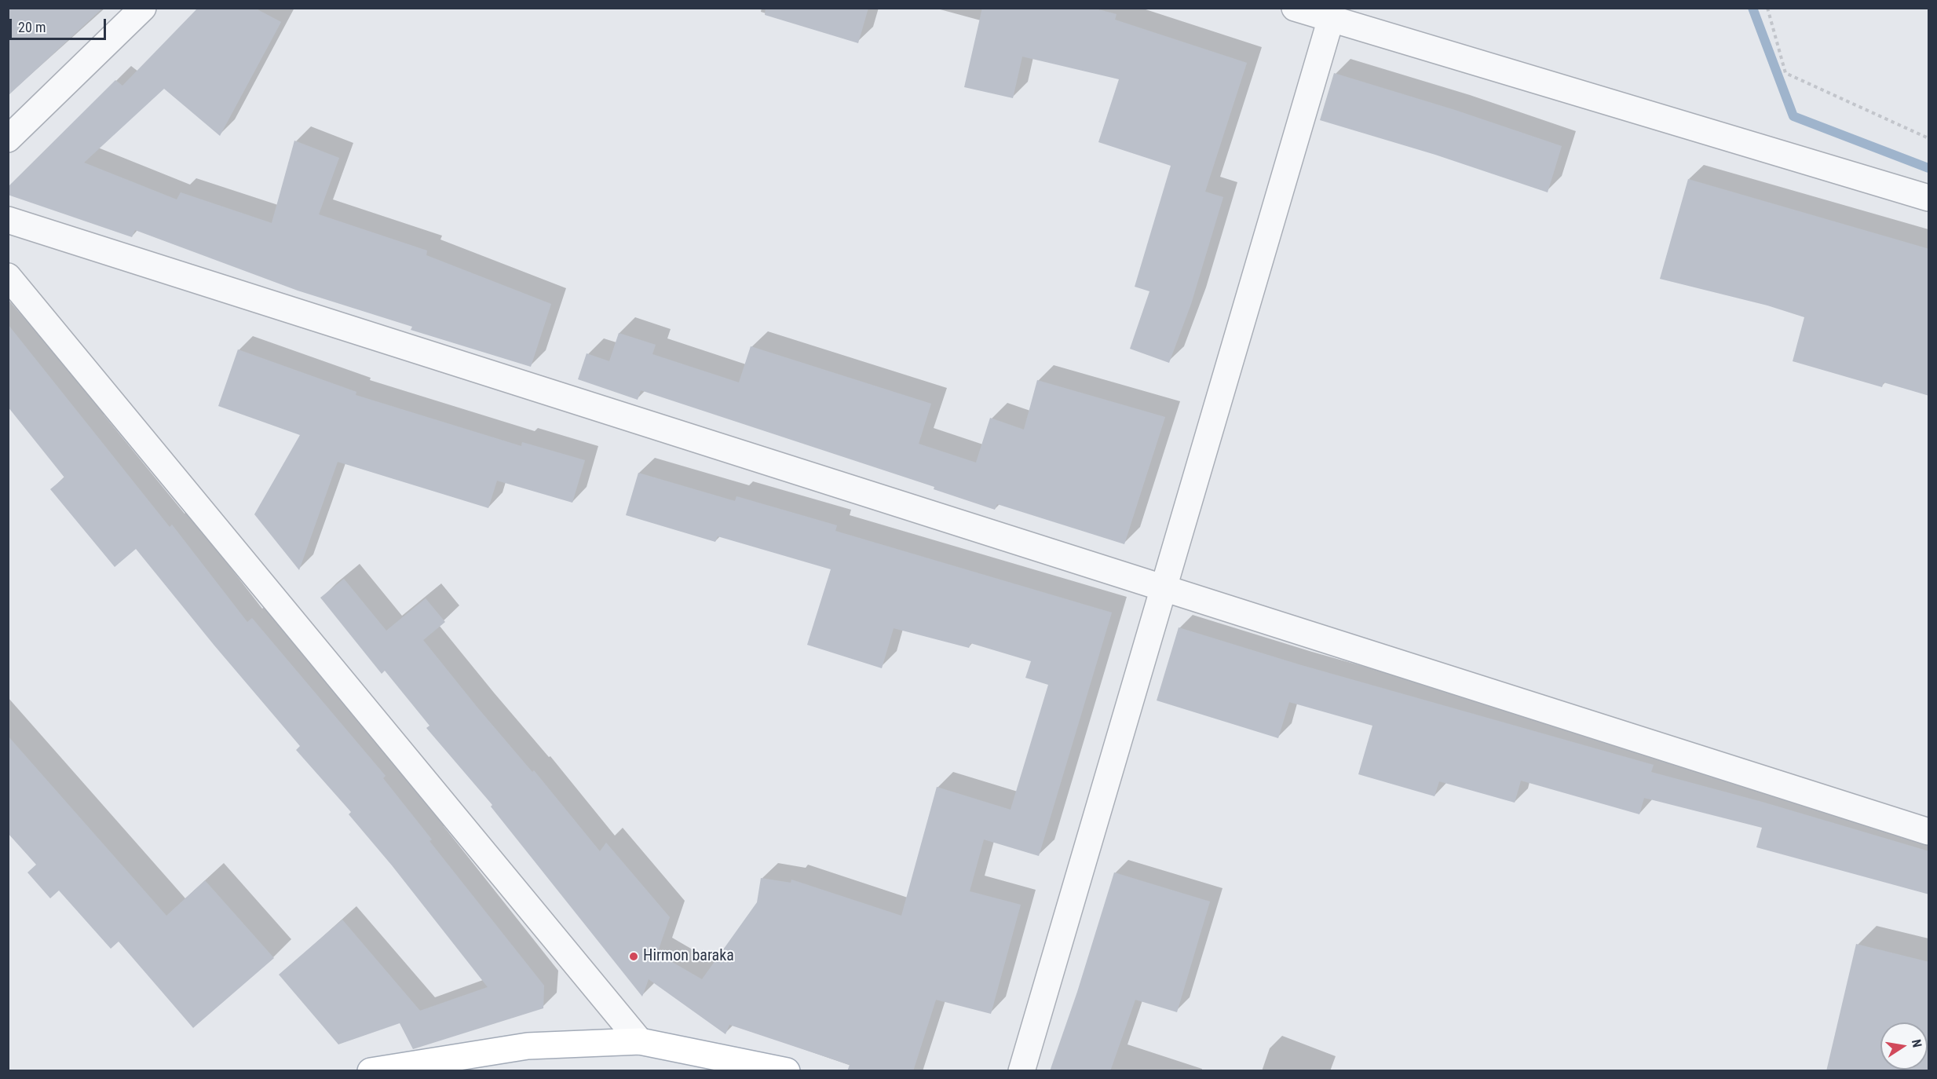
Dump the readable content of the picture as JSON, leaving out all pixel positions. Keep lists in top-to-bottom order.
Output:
{
  "places": ["Hirmon baraka"],
  "scale_bar": "20 m",
  "north": "right"
}
